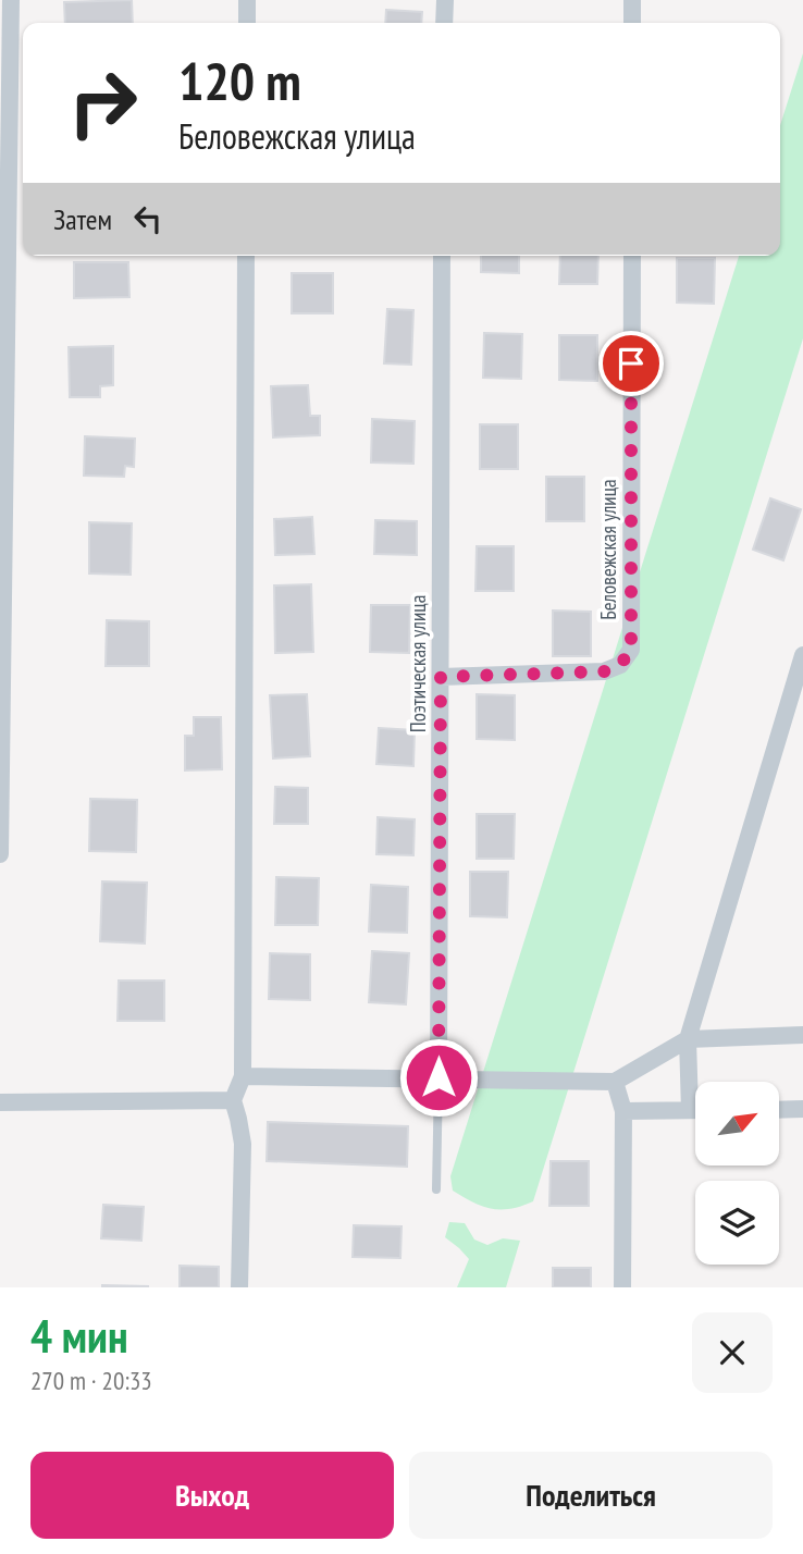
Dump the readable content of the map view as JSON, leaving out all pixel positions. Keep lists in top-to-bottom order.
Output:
{
  "streets": {
    "street": ["Беловежская улица", "Поэтическая улица"]
  },
  "crossings": [
    ["Беловежская улица", "Поэтическая улица"]
  ],
  "north": "top right",
  "page": {
    "turn": ["120 m", "Беловежская улица"],
    "then": "Затем",
    "heading": ["4 мин", "270 m · 20:33"],
    "buttons": ["Выход", "Поделиться"]
  }
}
